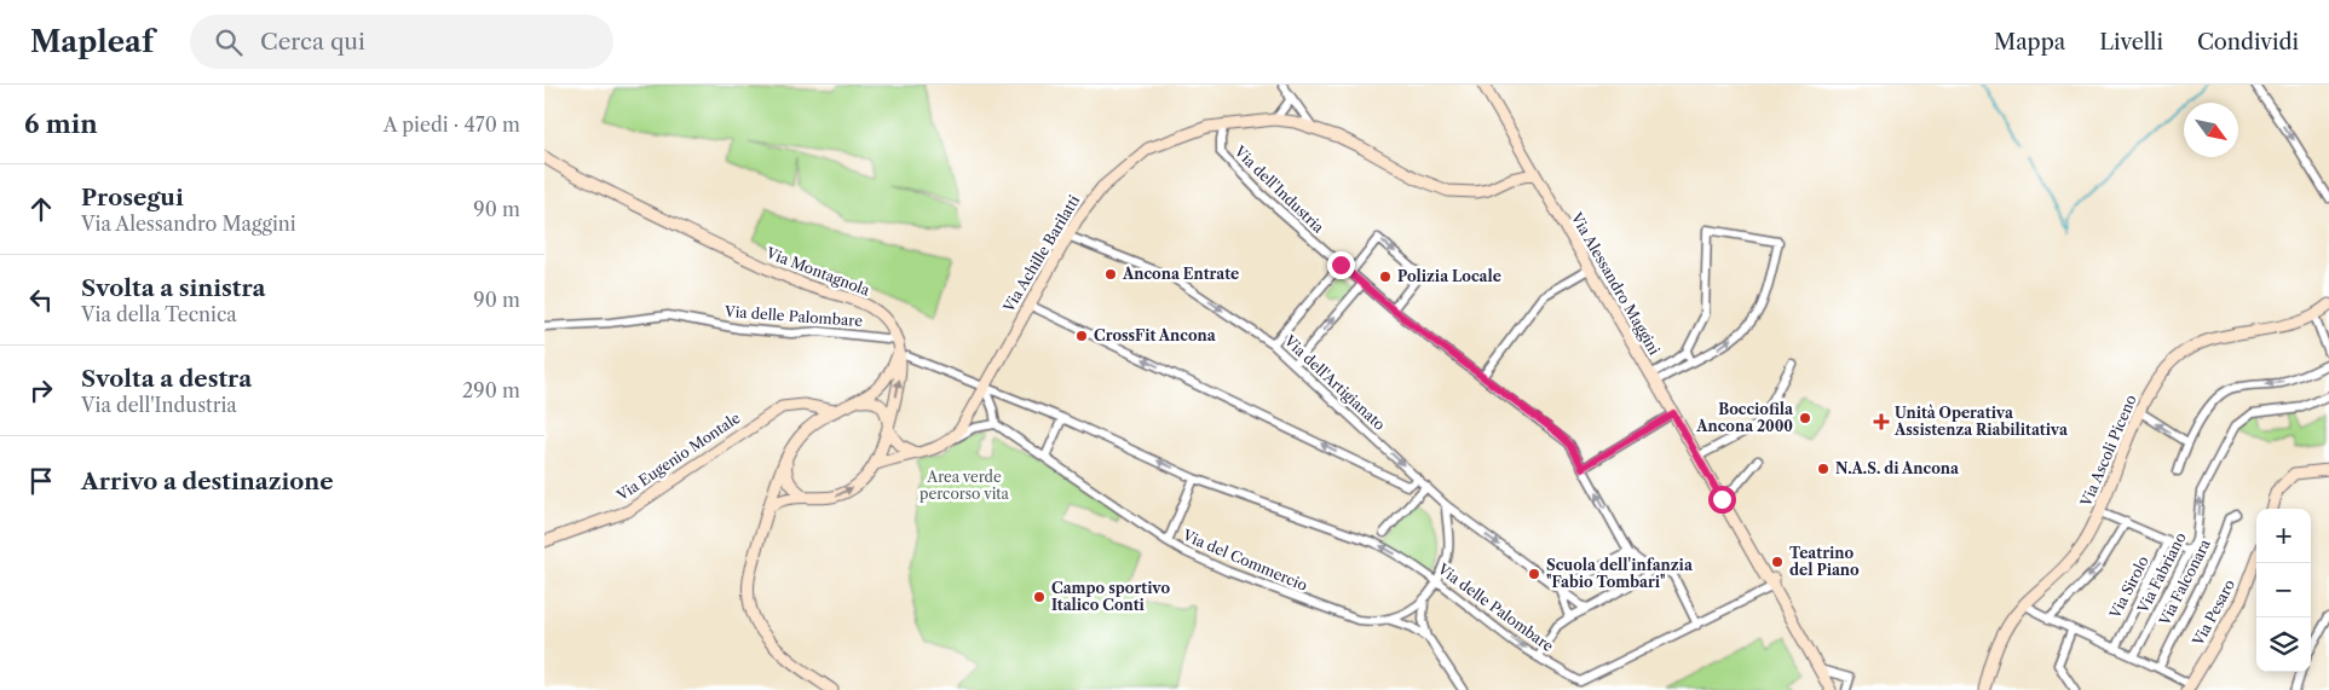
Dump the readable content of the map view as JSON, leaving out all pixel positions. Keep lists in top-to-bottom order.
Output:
{
  "streets": {
    "street": [
      "Via dell'Industria",
      "Via Achille Barilatti",
      "Via Montagnola",
      "Via Alessandro Maggini",
      "Via delle Palombare",
      "Via dell'Artigianato",
      "Via Ascoli Piceno",
      "Via Eugenio Montale",
      "Via del Commercio",
      "Via Fabriano",
      "Via Falconara",
      "Via Sirolo",
      "Via Pesaro"
    ]
  },
  "crossings": [
    ["Via dell'Industria", "Via Achille Barilatti"],
    ["Via Achille Barilatti", "Via Alessandro Maggini"],
    ["Via Achille Barilatti", "Via delle Palombare"],
    ["Via Achille Barilatti", "Via dell'Artigianato"],
    ["Via Montagnola", "Via delle Palombare"],
    ["Via Alessandro Maggini", "Via delle Palombare"],
    ["Via delle Palombare", "Via del Commercio"],
    ["Via dell'Artigianato", "Via del Commercio"]
  ],
  "one_way": ["Via Fabriano"],
  "parks": ["Area verde percorso vita"],
  "places": {
    "other": [
      "Ancona Entrate",
      "Polizia Locale",
      "CrossFit Ancona",
      "Bocciofila Ancona 2000",
      "N.A.S. di Ancona",
      "Teatrino del Piano",
      "Scuola dell'infanzia \"Fabio Tombari\"",
      "Campo sportivo Italico Conti"
    ],
    "health": ["Unità Operativa Assistenza Riabilitativa"]
  },
  "north": "bottom right",
  "page": {
    "header": "Mapleaf",
    "search": "Cerca qui",
    "nav": ["Mappa", "Livelli", "Condividi"],
    "heading": ["6 min", "A piedi · 470 m"],
    "list": [
      ["Prosegui", "Via Alessandro Maggini", "90 m"],
      ["Svolta a sinistra", "Via della Tecnica", "90 m"],
      ["Svolta a destra", "Via dell'Industria", "290 m"],
      "Arrivo a destinazione"
    ],
    "map_buttons": ["+", "−"]
  }
}
